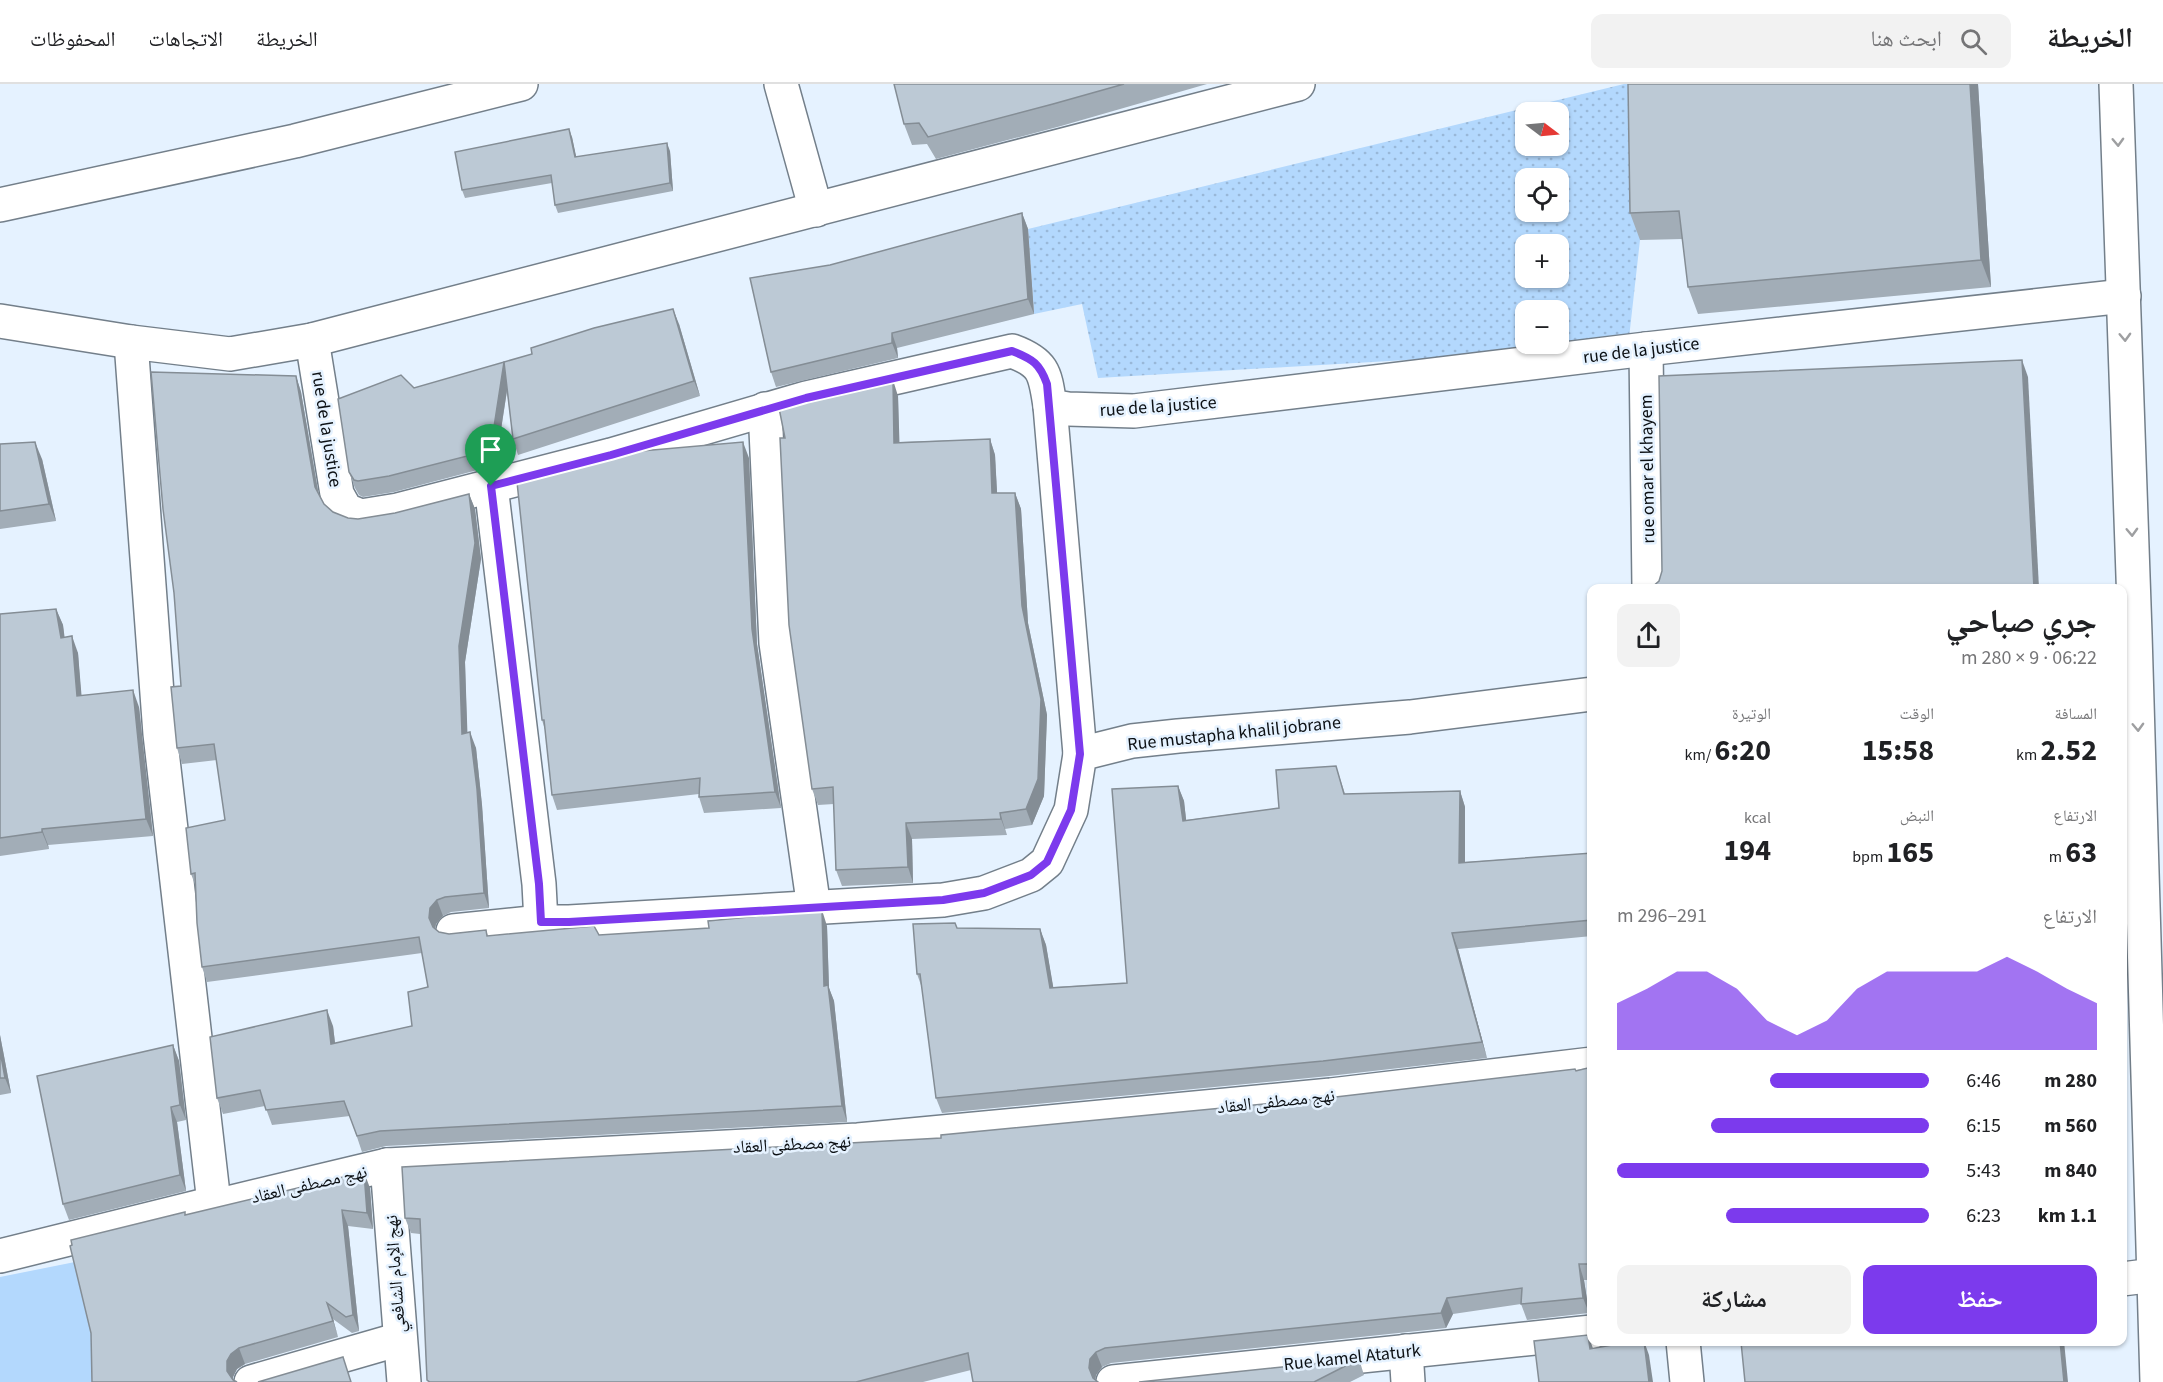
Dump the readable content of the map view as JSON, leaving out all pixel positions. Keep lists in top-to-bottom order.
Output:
{
  "streets": {
    "street": [
      "rue de la justice",
      "rue omar el khayem",
      "Rue mustapha khalil jobrane",
      "نهج مصطفى العقاد",
      "نهج الإمام الشافعي",
      "Rue kamel Ataturk"
    ]
  },
  "crossings": [
    ["rue de la justice", "rue omar el khayem"],
    ["نهج مصطفى العقاد", "نهج الإمام الشافعي"]
  ],
  "north": "right",
  "page": {
    "header": "الخريطة",
    "search": "ابحث هنا",
    "nav": ["الخريطة", "الاتجاهات", "المحفوظات"],
    "map_buttons": ["+", "−"],
    "heading": ["جري صباحي", "06:22 · 9 × 280 m"],
    "stats": [
      ["المسافة", "2.52 km"],
      ["الوقت", "15:58"],
      ["الوتيرة", "6:20 /km"],
      ["الارتفاع", "63 m"],
      ["النبض", "165 bpm"],
      ["kcal", "194"]
    ],
    "chart": ["الارتفاع", "291–296 m"],
    "list": [
      {
        "name": "280 m",
        "note": "6:46"
      },
      {
        "name": "560 m",
        "note": "6:15"
      },
      {
        "name": "840 m",
        "note": "5:43"
      },
      {
        "name": "1.1 km",
        "note": "6:23"
      }
    ],
    "buttons": ["حفظ", "مشاركة"]
  }
}
